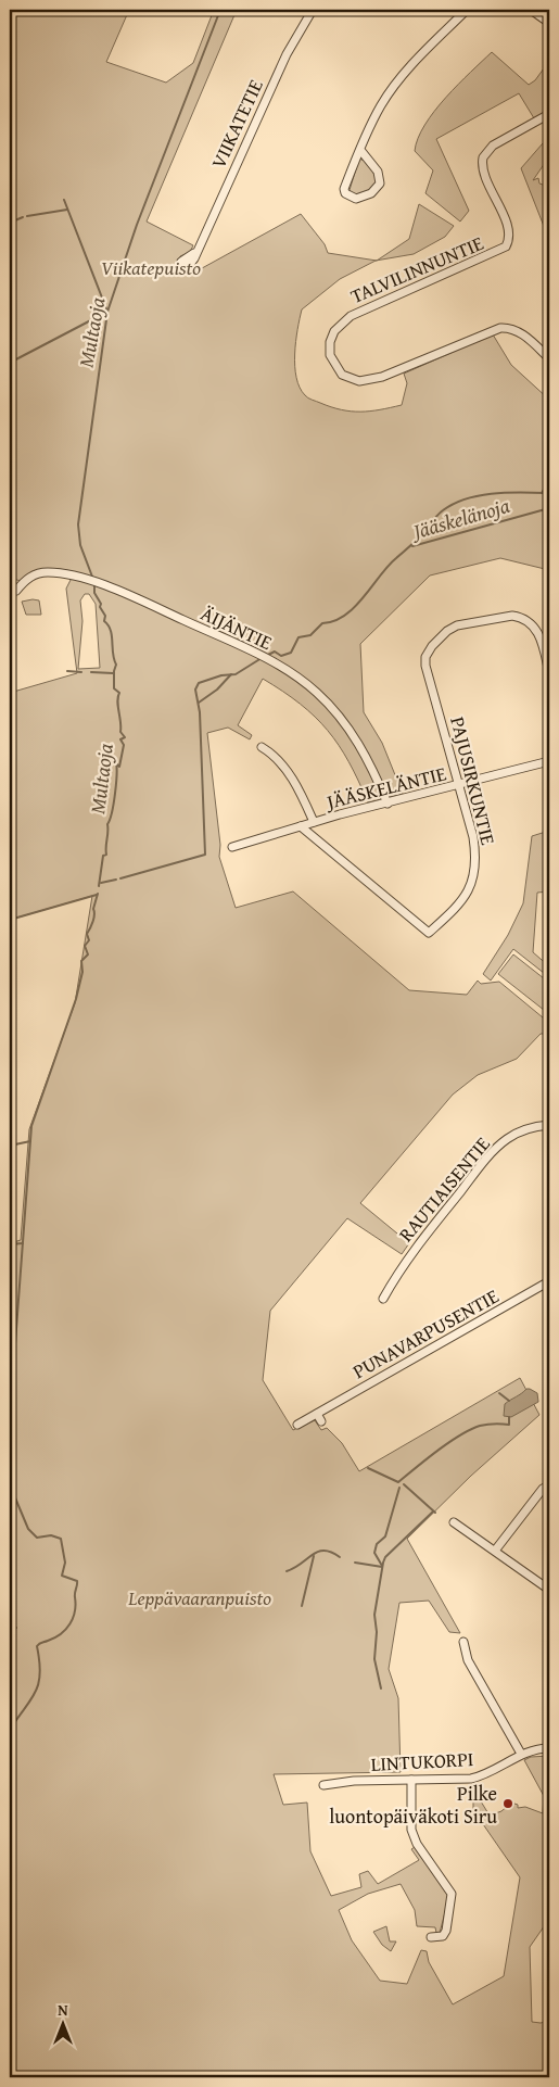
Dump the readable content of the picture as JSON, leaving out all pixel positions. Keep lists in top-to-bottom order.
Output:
{
  "streets": {
    "street": [
      "VIIKATETIE",
      "TALVILINNUNTIE",
      "ÄIJÄNTIE",
      "PAJUSIRKUNTIE",
      "JÄÄSKELÄNTIE",
      "RAUTIAISENTIE",
      "PUNAVARPUSENTIE",
      "LINTUKORPI"
    ]
  },
  "crossings": [
    ["ÄIJÄNTIE", "JÄÄSKELÄNTIE"],
    ["PAJUSIRKUNTIE", "JÄÄSKELÄNTIE"]
  ],
  "water": ["Multaoja", "Jääskelänoja"],
  "parks": ["Viikatepuisto", "Leppävaaranpuisto"],
  "places": ["Pilke luontopäiväkoti Siru"],
  "north": "top"
}
